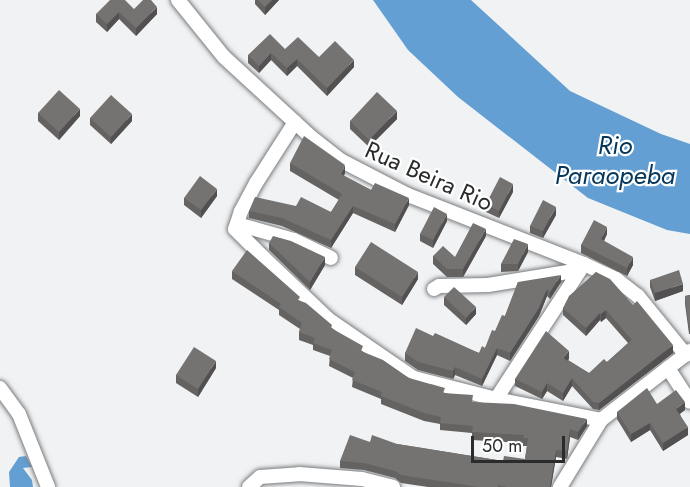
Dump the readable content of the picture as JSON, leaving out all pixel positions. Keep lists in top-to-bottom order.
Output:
{
  "streets": {
    "street": ["Rua Beira Rio"]
  },
  "water": ["Rio Paraopeba"],
  "scale_bar": "50 m"
}
